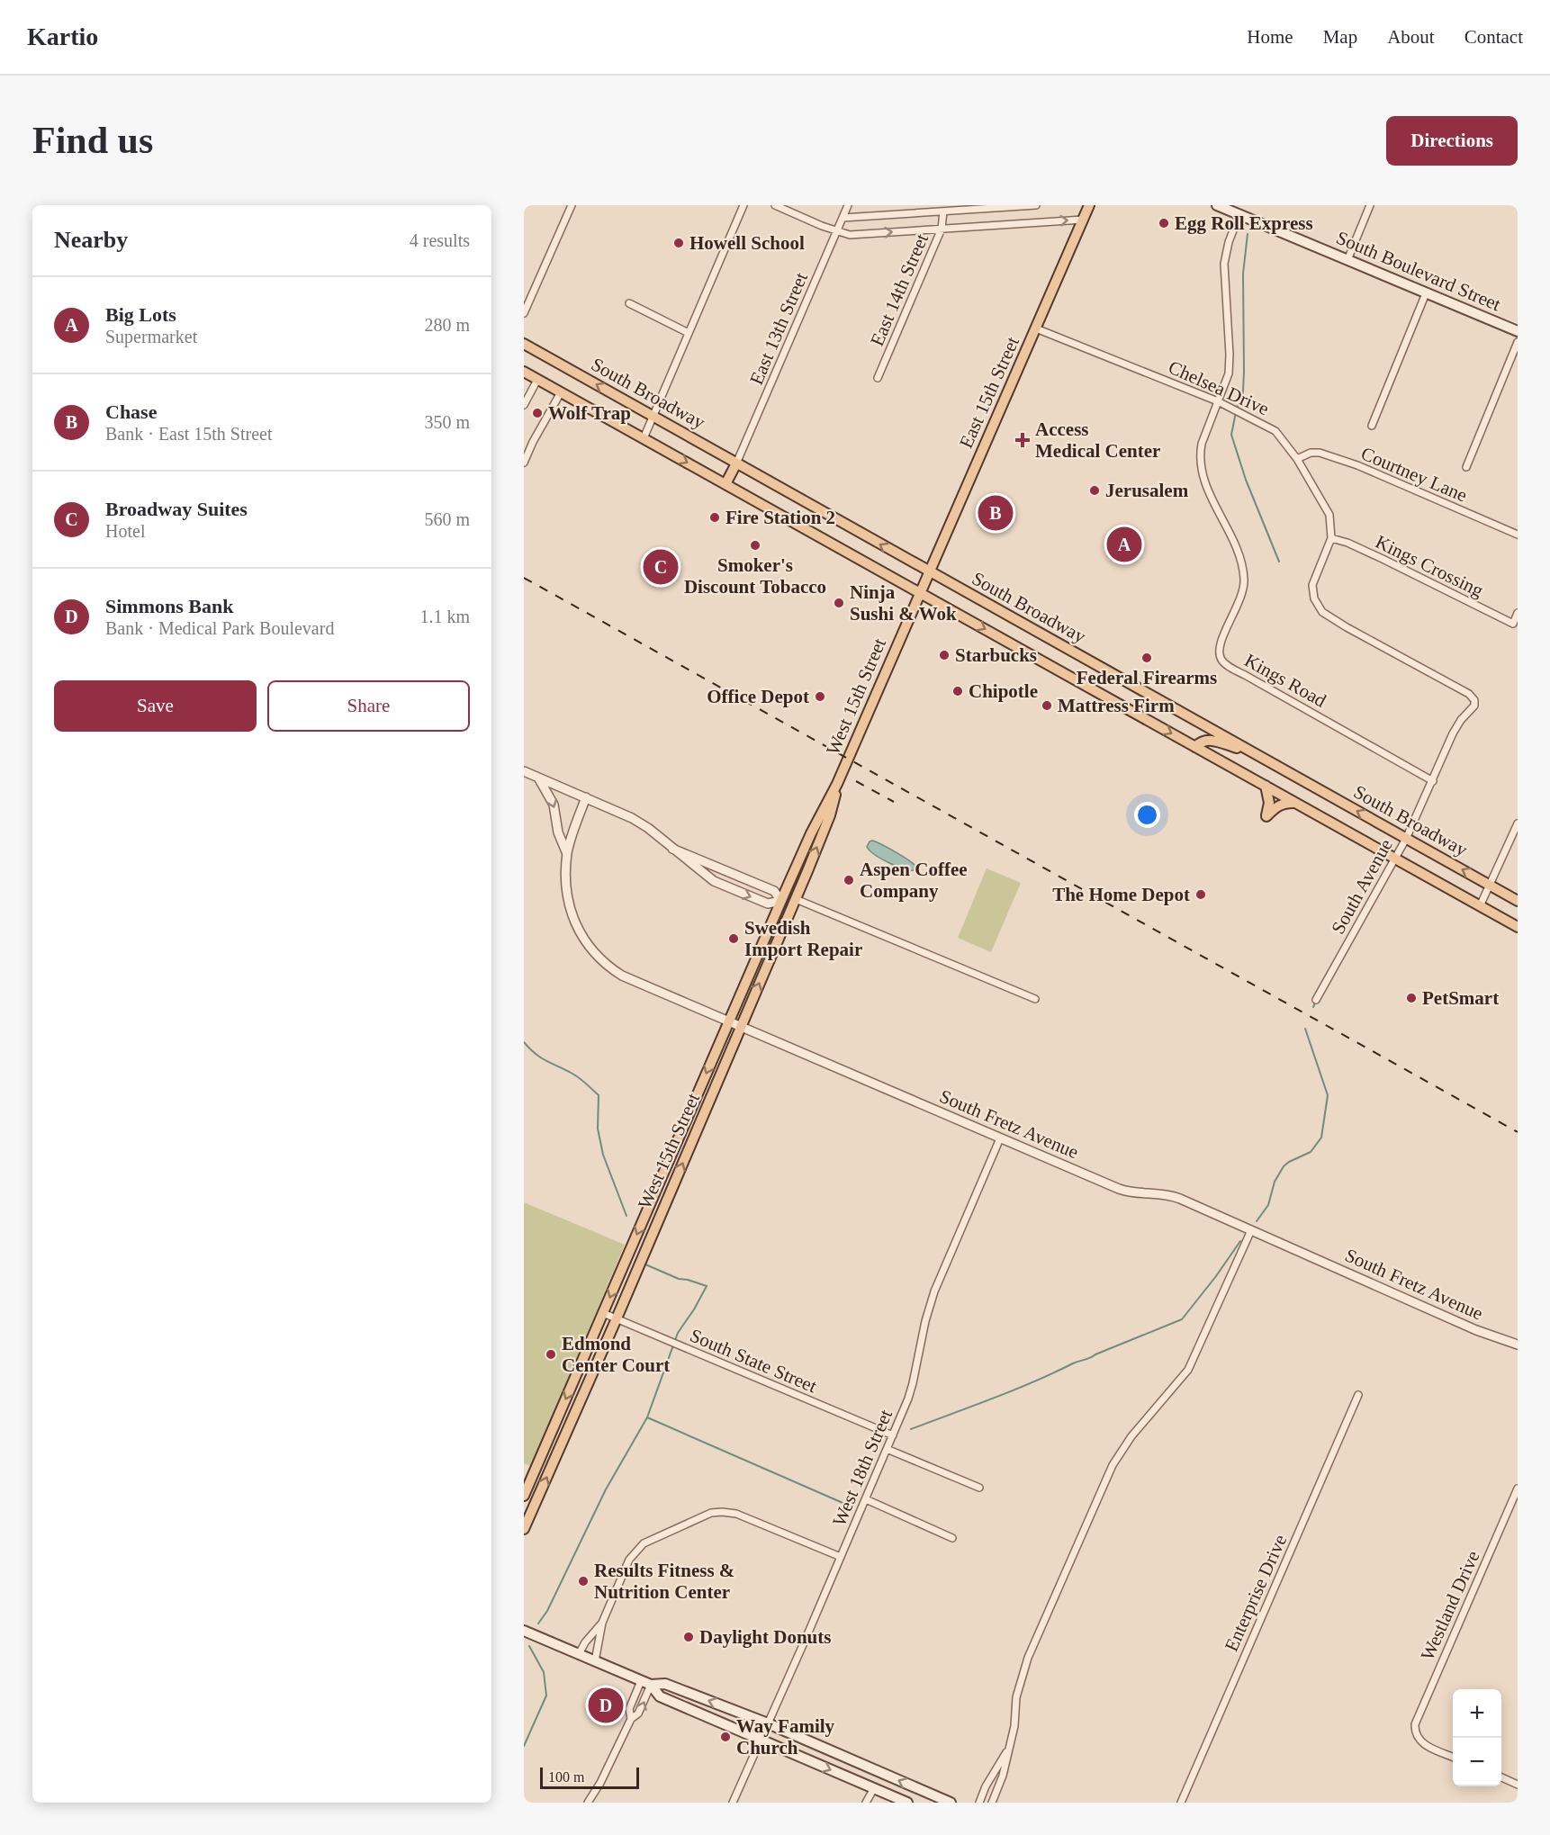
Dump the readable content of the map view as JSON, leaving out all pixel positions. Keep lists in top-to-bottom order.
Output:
{
  "streets": {
    "main road": [
      "South Boulevard Street",
      "East 15th Street",
      "South Broadway",
      "West 15th Street"
    ],
    "street": [
      "East 14th Street",
      "East 13th Street",
      "Chelsea Drive",
      "Courtney Lane",
      "Kings Crossing",
      "Kings Road",
      "South Avenue",
      "South Fretz Avenue",
      "South State Street",
      "West 18th Street",
      "Enterprise Drive",
      "Westland Drive"
    ]
  },
  "crossings": [
    ["South Boulevard Street", "Kings Road"],
    ["East 13th Street", "South Broadway"],
    ["Chelsea Drive", "East 15th Street"],
    ["Chelsea Drive", "Courtney Lane"],
    ["Chelsea Drive", "Kings Crossing"],
    ["Chelsea Drive", "Kings Road"],
    ["Chelsea Drive", "South Avenue"],
    ["East 15th Street", "South Broadway"],
    ["East 15th Street", "West 15th Street"],
    ["South Broadway", "South Avenue"],
    ["Kings Road", "South Avenue"],
    ["West 15th Street", "South Fretz Avenue"],
    ["West 15th Street", "South State Street"],
    ["South Fretz Avenue", "West 18th Street"],
    ["South State Street", "West 18th Street"]
  ],
  "places": {
    "other": [
      "Egg Roll Express",
      "Howell School",
      "Wolf Trap",
      "Jerusalem",
      "Fire Station 2",
      "Smoker's Discount Tobacco",
      "Ninja Sushi & Wok",
      "Starbucks",
      "Federal Firearms",
      "Chipotle",
      "Office Depot",
      "Mattress Firm",
      "Aspen Coffee Company",
      "The Home Depot",
      "Swedish Import Repair",
      "PetSmart",
      "Edmond Center Court",
      "Results Fitness & Nutrition Center",
      "Daylight Donuts",
      "Way Family Church"
    ],
    "health": ["Access Medical Center"]
  },
  "scale_bar": "100 m",
  "page": {
    "header": "Kartio",
    "nav": [
      "Home",
      "Map",
      "About",
      "Contact"
    ],
    "buttons": [
      "Directions",
      ["Save", "Share"]
    ],
    "title": "Find us",
    "heading": ["Nearby", "4 results"],
    "list": [
      {
        "mark": "A",
        "name": "Big Lots",
        "note": "Supermarket",
        "value": "280 m"
      },
      {
        "mark": "B",
        "name": "Chase",
        "note": "Bank · East 15th Street",
        "value": "350 m"
      },
      {
        "mark": "C",
        "name": "Broadway Suites",
        "note": "Hotel",
        "value": "560 m"
      },
      {
        "mark": "D",
        "name": "Simmons Bank",
        "note": "Bank · Medical Park Boulevard",
        "value": "1.1 km"
      }
    ],
    "pins": [
      "B",
      "A",
      "C",
      "D"
    ],
    "map_buttons": ["+", "−"],
    "scale": "100 m"
  }
}
